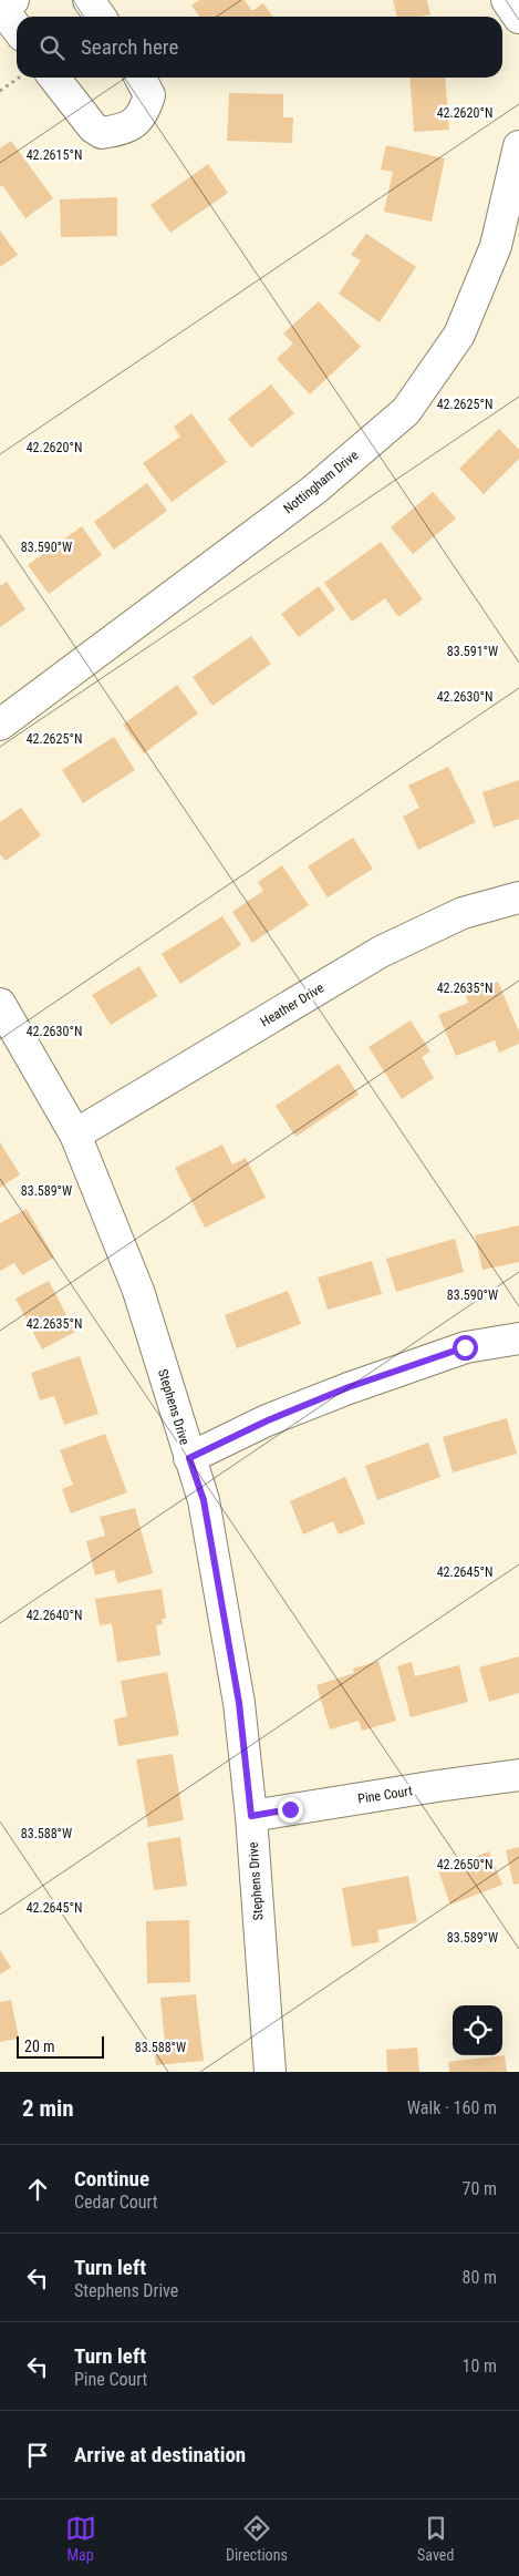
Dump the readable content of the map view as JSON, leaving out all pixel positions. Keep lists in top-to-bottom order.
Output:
{
  "streets": {
    "street": [
      "Nottingham Drive",
      "Heather Drive",
      "Stephens Drive",
      "Pine Court"
    ]
  },
  "crossings": [
    ["Heather Drive", "Stephens Drive"],
    ["Stephens Drive", "Pine Court"]
  ],
  "scale_bar": "20 m",
  "page": {
    "search": "Search here",
    "scale": "20 m",
    "heading": ["2 min", "Walk · 160 m"],
    "list": [
      ["Continue", "Cedar Court", "70 m"],
      ["Turn left", "Stephens Drive", "80 m"],
      ["Turn left", "Pine Court", "10 m"],
      "Arrive at destination"
    ],
    "nav": ["Map", "Directions", "Saved"]
  },
  "coordinates": [
    "42.2620°N",
    "42.2615°N",
    "42.2625°N",
    "83.590°W",
    "83.591°W",
    "42.2630°N",
    "42.2635°N",
    "83.589°W",
    "42.2645°N",
    "42.2640°N",
    "83.588°W",
    "42.2650°N"
  ]
}
